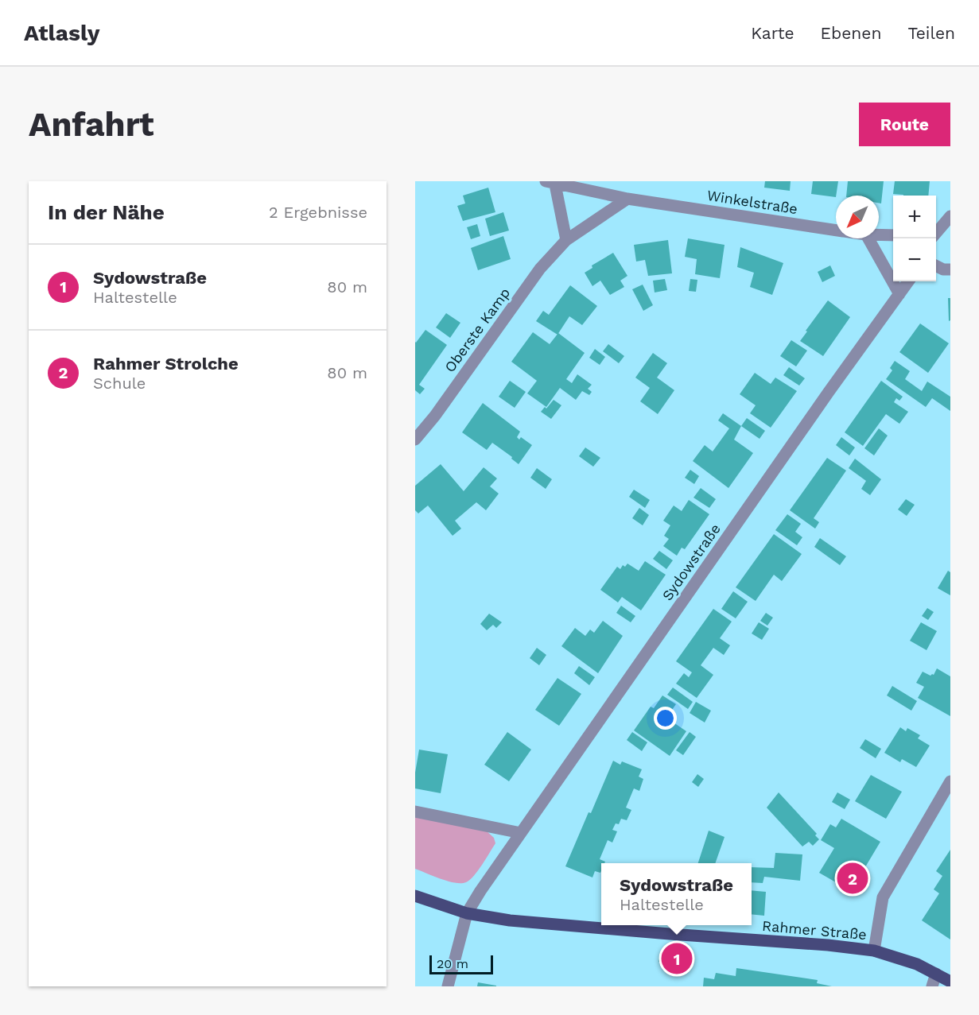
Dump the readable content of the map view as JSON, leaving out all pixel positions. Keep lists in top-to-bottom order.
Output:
{
  "streets": {
    "main road": ["Rahmer Straße"],
    "street": ["Winkelstraße", "Oberste Kamp", "Sydowstraße"]
  },
  "crossings": [
    ["Winkelstraße", "Oberste Kamp"],
    ["Sydowstraße", "Rahmer Straße"]
  ],
  "scale_bar": "20 m",
  "north": "bottom left",
  "page": {
    "header": "Atlasly",
    "nav": ["Karte", "Ebenen", "Teilen"],
    "buttons": "Route",
    "title": "Anfahrt",
    "heading": ["In der Nähe", "2 Ergebnisse"],
    "map_buttons": ["+", "−"],
    "list": [
      {
        "mark": "1",
        "name": "Sydowstraße",
        "note": "Haltestelle",
        "value": "80 m"
      },
      {
        "mark": "2",
        "name": "Rahmer Strolche",
        "note": "Schule",
        "value": "80 m"
      }
    ],
    "pins": ["2", "1"],
    "popup": ["Sydowstraße", "Haltestelle"],
    "scale": "20 m"
  }
}
